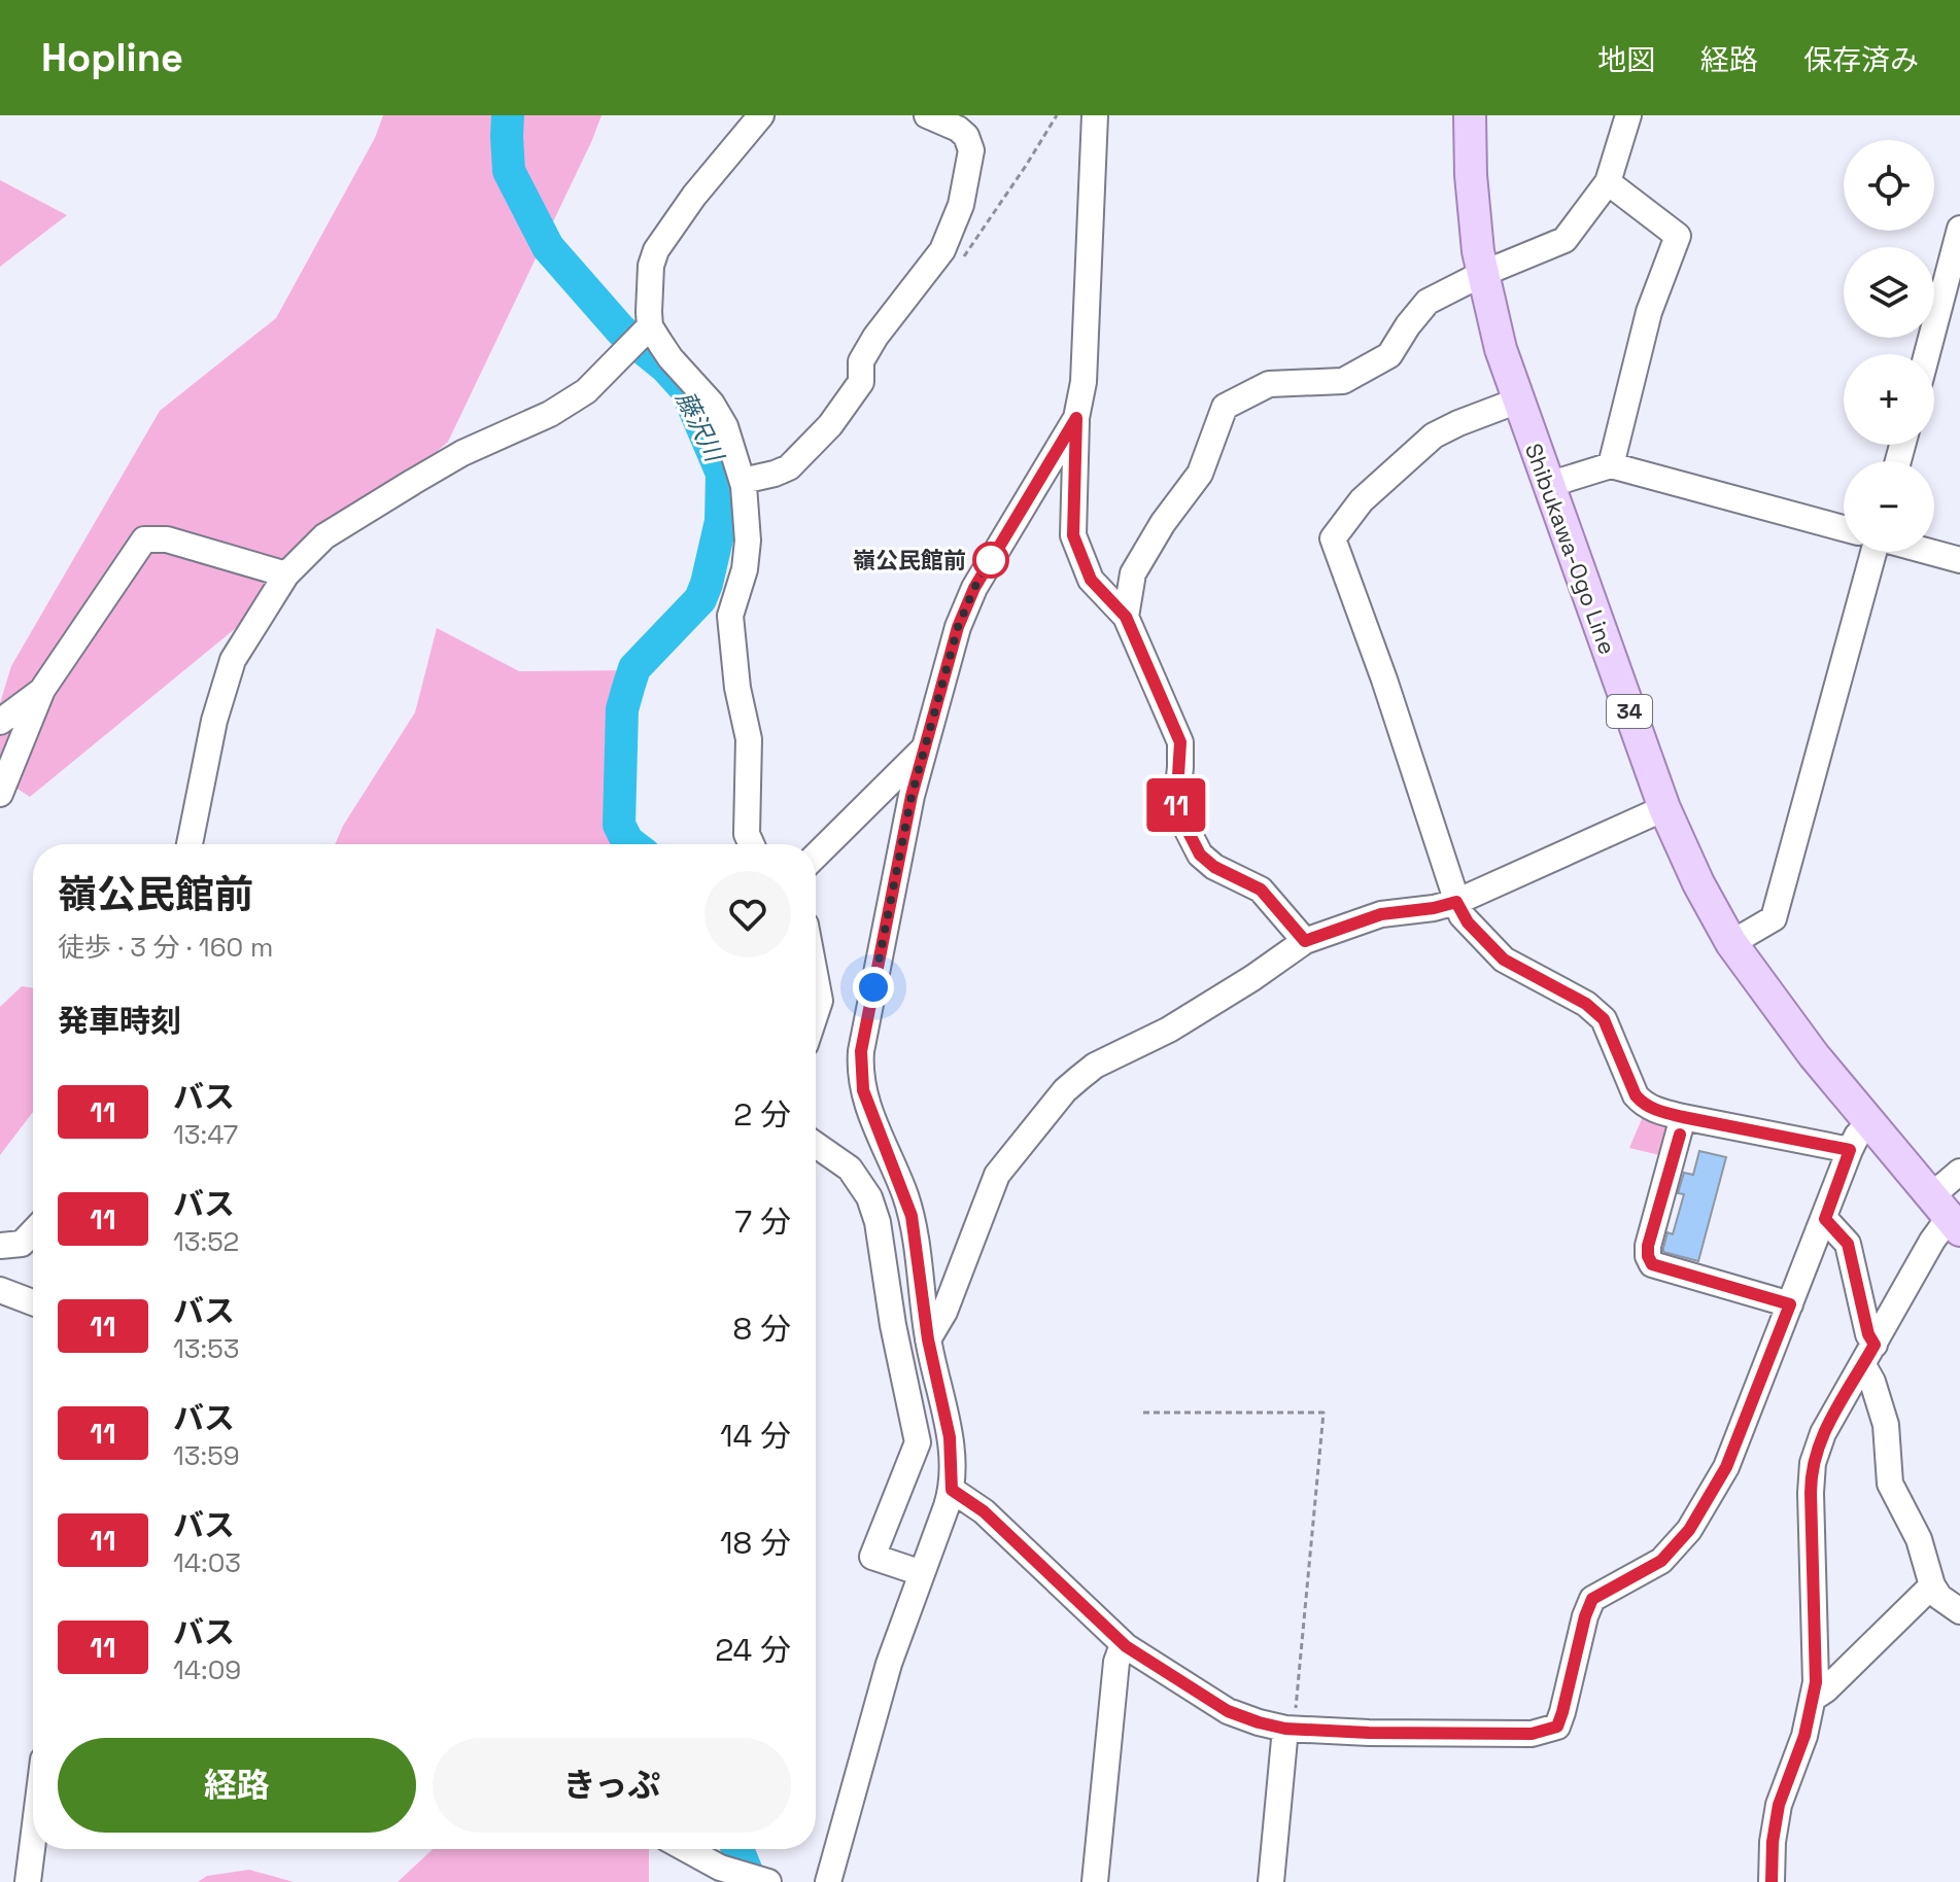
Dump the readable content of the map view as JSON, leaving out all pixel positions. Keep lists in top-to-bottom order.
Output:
{
  "streets": {
    "main road": ["Shibukawa-Ogo Line", "34"]
  },
  "water": ["藤沢川"],
  "places": ["嶺公民館前"],
  "lines": ["bus line 11"],
  "page": {
    "header": "Hopline",
    "nav": ["地図", "経路", "保存済み"],
    "on_map": "11",
    "map_buttons": ["+", "−"],
    "heading": [
      ["嶺公民館前", "徒歩 · 3 分 · 160 m"],
      "発車時刻"
    ],
    "list": [
      {
        "mark": "11",
        "name": "バス",
        "note": "13:47",
        "value": "2 分"
      },
      {
        "mark": "11",
        "name": "バス",
        "note": "13:52",
        "value": "7 分"
      },
      {
        "mark": "11",
        "name": "バス",
        "note": "13:53",
        "value": "8 分"
      },
      {
        "mark": "11",
        "name": "バス",
        "note": "13:59",
        "value": "14 分"
      },
      {
        "mark": "11",
        "name": "バス",
        "note": "14:03",
        "value": "18 分"
      },
      {
        "mark": "11",
        "name": "バス",
        "note": "14:09",
        "value": "24 分"
      }
    ],
    "buttons": ["経路", "きっぷ"]
  }
}
